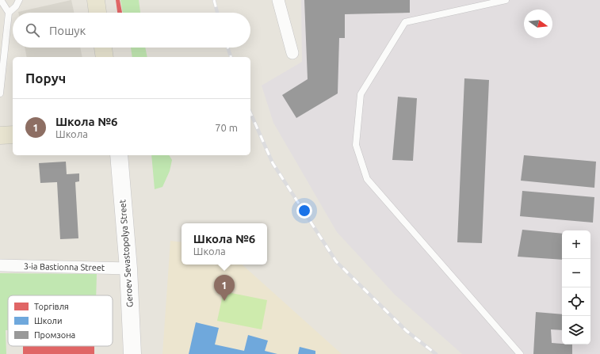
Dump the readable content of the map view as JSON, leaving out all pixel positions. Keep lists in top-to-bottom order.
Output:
{
  "streets": {
    "main road": ["Geroev Sevastopolya Street"],
    "street": ["3-ia Bastionna Street"]
  },
  "crossings": [
    ["Geroev Sevastopolya Street", "3-ia Bastionna Street"]
  ],
  "legend": ["Торгівля", "Школи", "Промзона"],
  "north": "right",
  "page": {
    "search": "Пошук",
    "heading": "Поруч",
    "list": [
      {
        "mark": "1",
        "name": "Школа №6",
        "note": "Школа",
        "value": "70 m"
      }
    ],
    "popup": ["Школа №6", "Школа"],
    "map_buttons": ["+", "−"],
    "pins": "1"
  }
}
